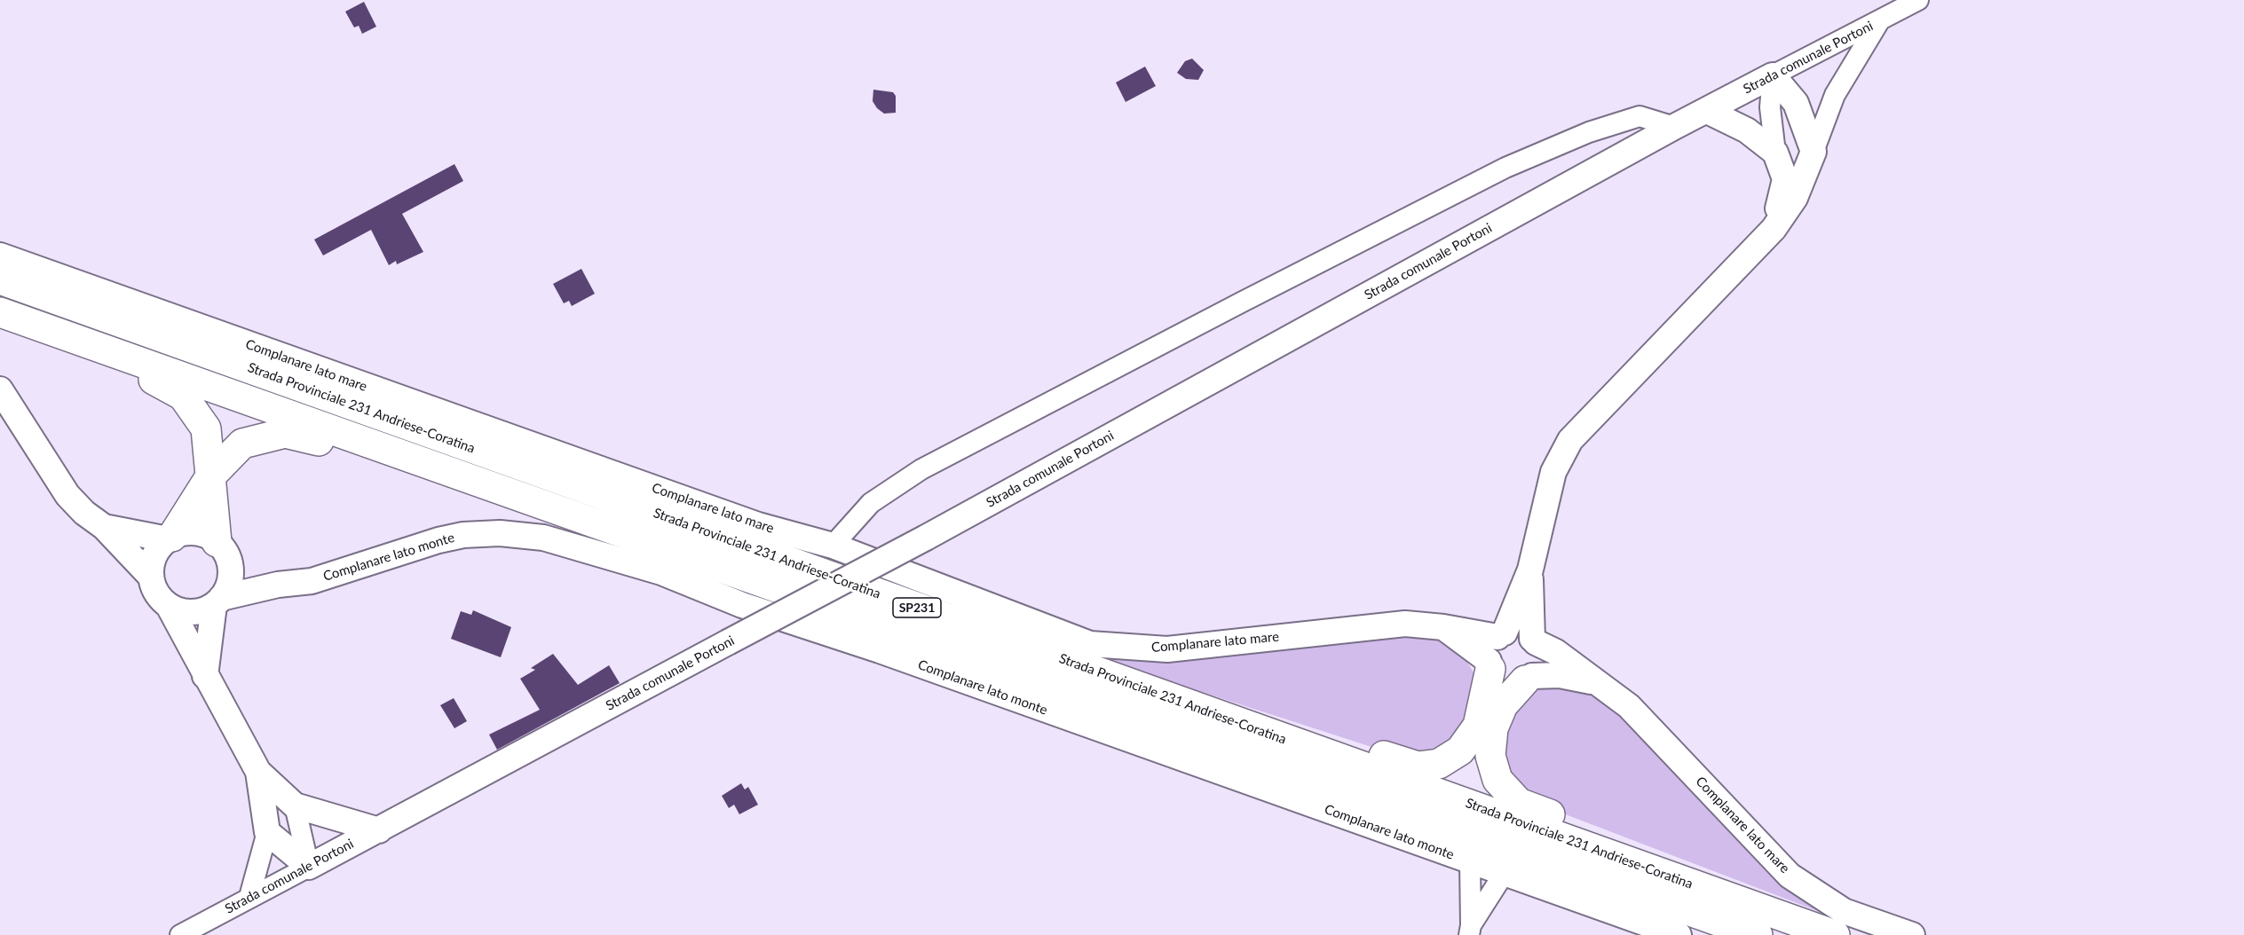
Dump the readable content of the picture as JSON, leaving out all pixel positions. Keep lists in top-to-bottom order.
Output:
{
  "streets": {
    "highway": ["Strada Provinciale 231 Andriese-Coratina", "SP231"],
    "street": ["Strada comunale Portoni", "Complanare lato mare", "Complanare lato monte"]
  }
}
